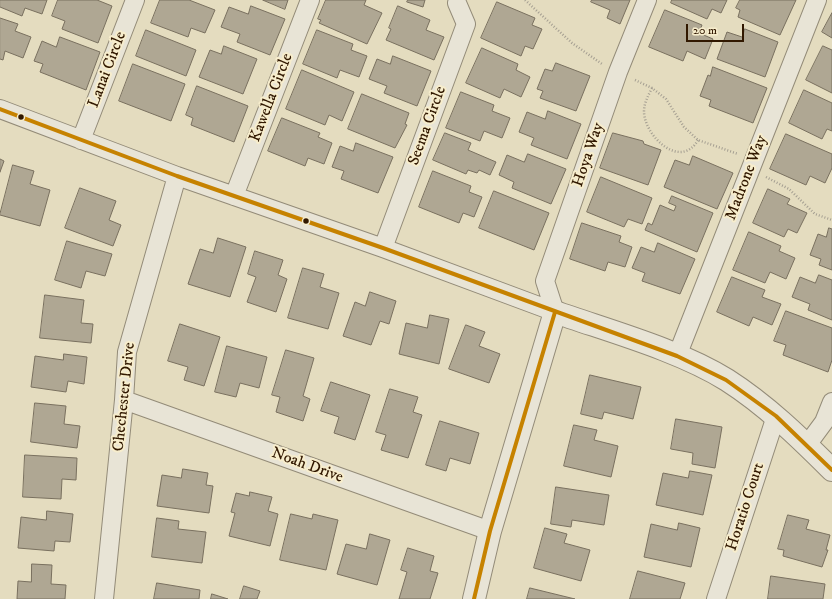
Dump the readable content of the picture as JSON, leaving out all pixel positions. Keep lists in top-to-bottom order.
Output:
{
  "streets": {
    "street": [
      "Lanai Circle",
      "Kawella Circle",
      "Seema Circle",
      "Hoya Way",
      "Madrone Way",
      "Chechester Drive",
      "Noah Drive",
      "Horatio Court"
    ]
  },
  "crossings": [
    ["Chechester Drive", "Noah Drive"]
  ],
  "scale_bar": "20 m"
}
